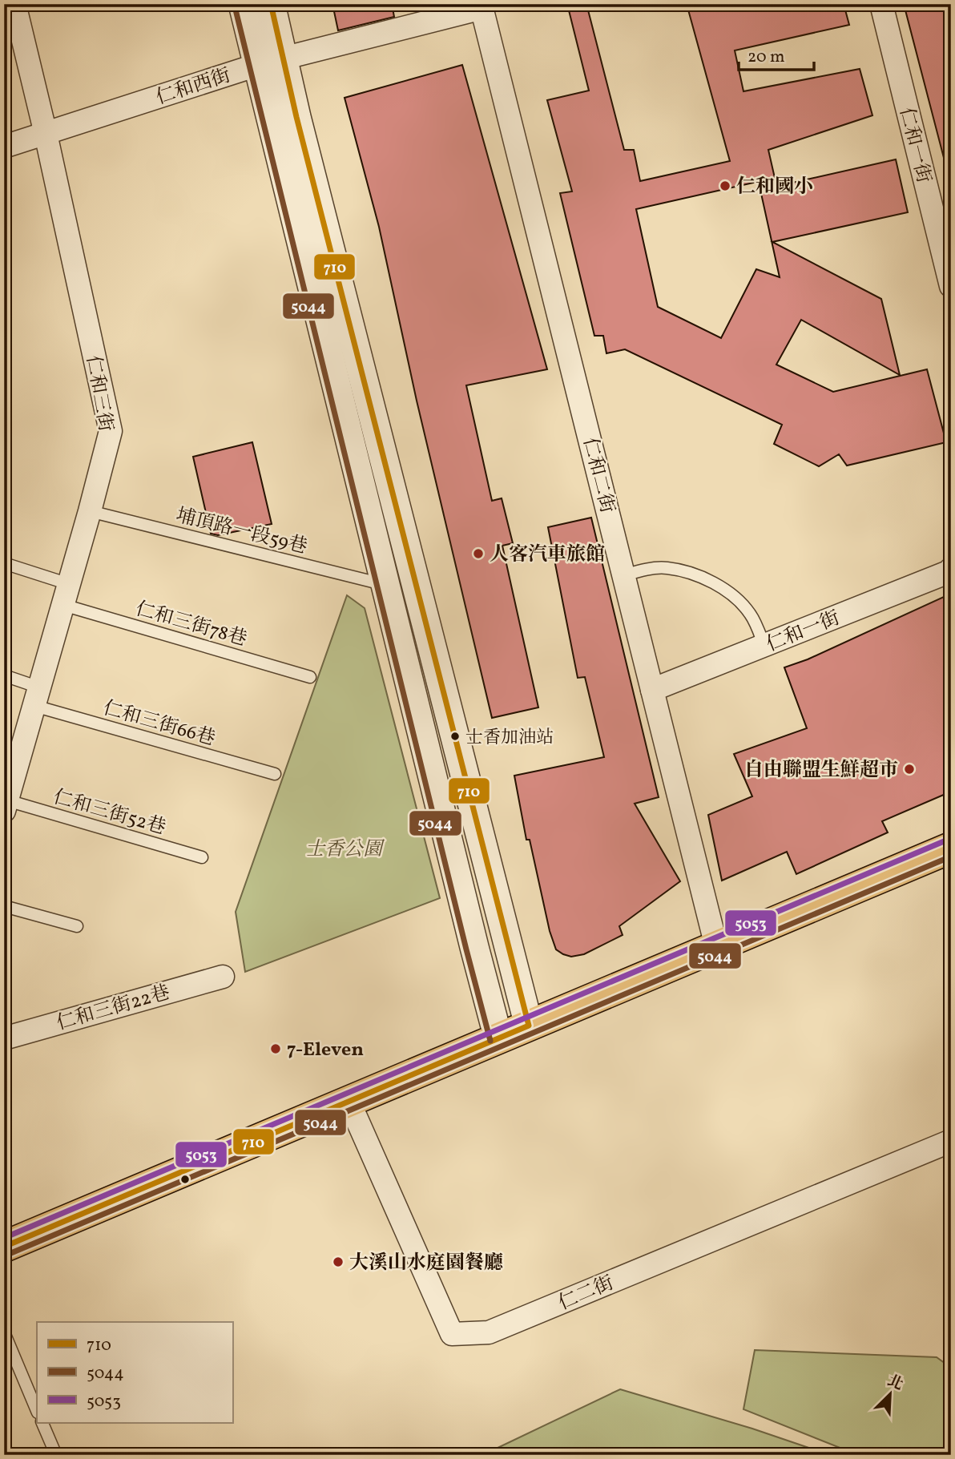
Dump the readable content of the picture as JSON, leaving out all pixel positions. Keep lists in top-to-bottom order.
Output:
{
  "streets": {
    "street": [
      "仁和西街",
      "仁和一街",
      "仁和三街",
      "仁和二街",
      "仁和三街22巷",
      "仁二街"
    ],
    "lane": [
      "埔頂路一段59巷",
      "仁和三街78巷",
      "仁和三街66巷",
      "仁和三街52巷"
    ]
  },
  "crossings": [
    ["仁和西街", "仁和三街"],
    ["仁和西街", "仁和二街"],
    ["仁和一街", "仁和二街"],
    ["仁和三街", "埔頂路一段59巷"],
    ["仁和三街", "仁和三街78巷"],
    ["仁和三街", "仁和三街66巷"],
    ["仁和三街", "仁和三街52巷"]
  ],
  "parks": ["士香公園"],
  "places": [
    "仁和國小",
    "人客汽車旅館",
    "士香加油站",
    "自由聯盟生鮮超市",
    "7-Eleven",
    "大溪山水庭園餐廳"
  ],
  "lines": ["transit line 710", "transit line 5044", "transit line 5053"],
  "legend": ["710", "5044", "5053"],
  "scale_bar": "20 m",
  "north": "top right"
}
